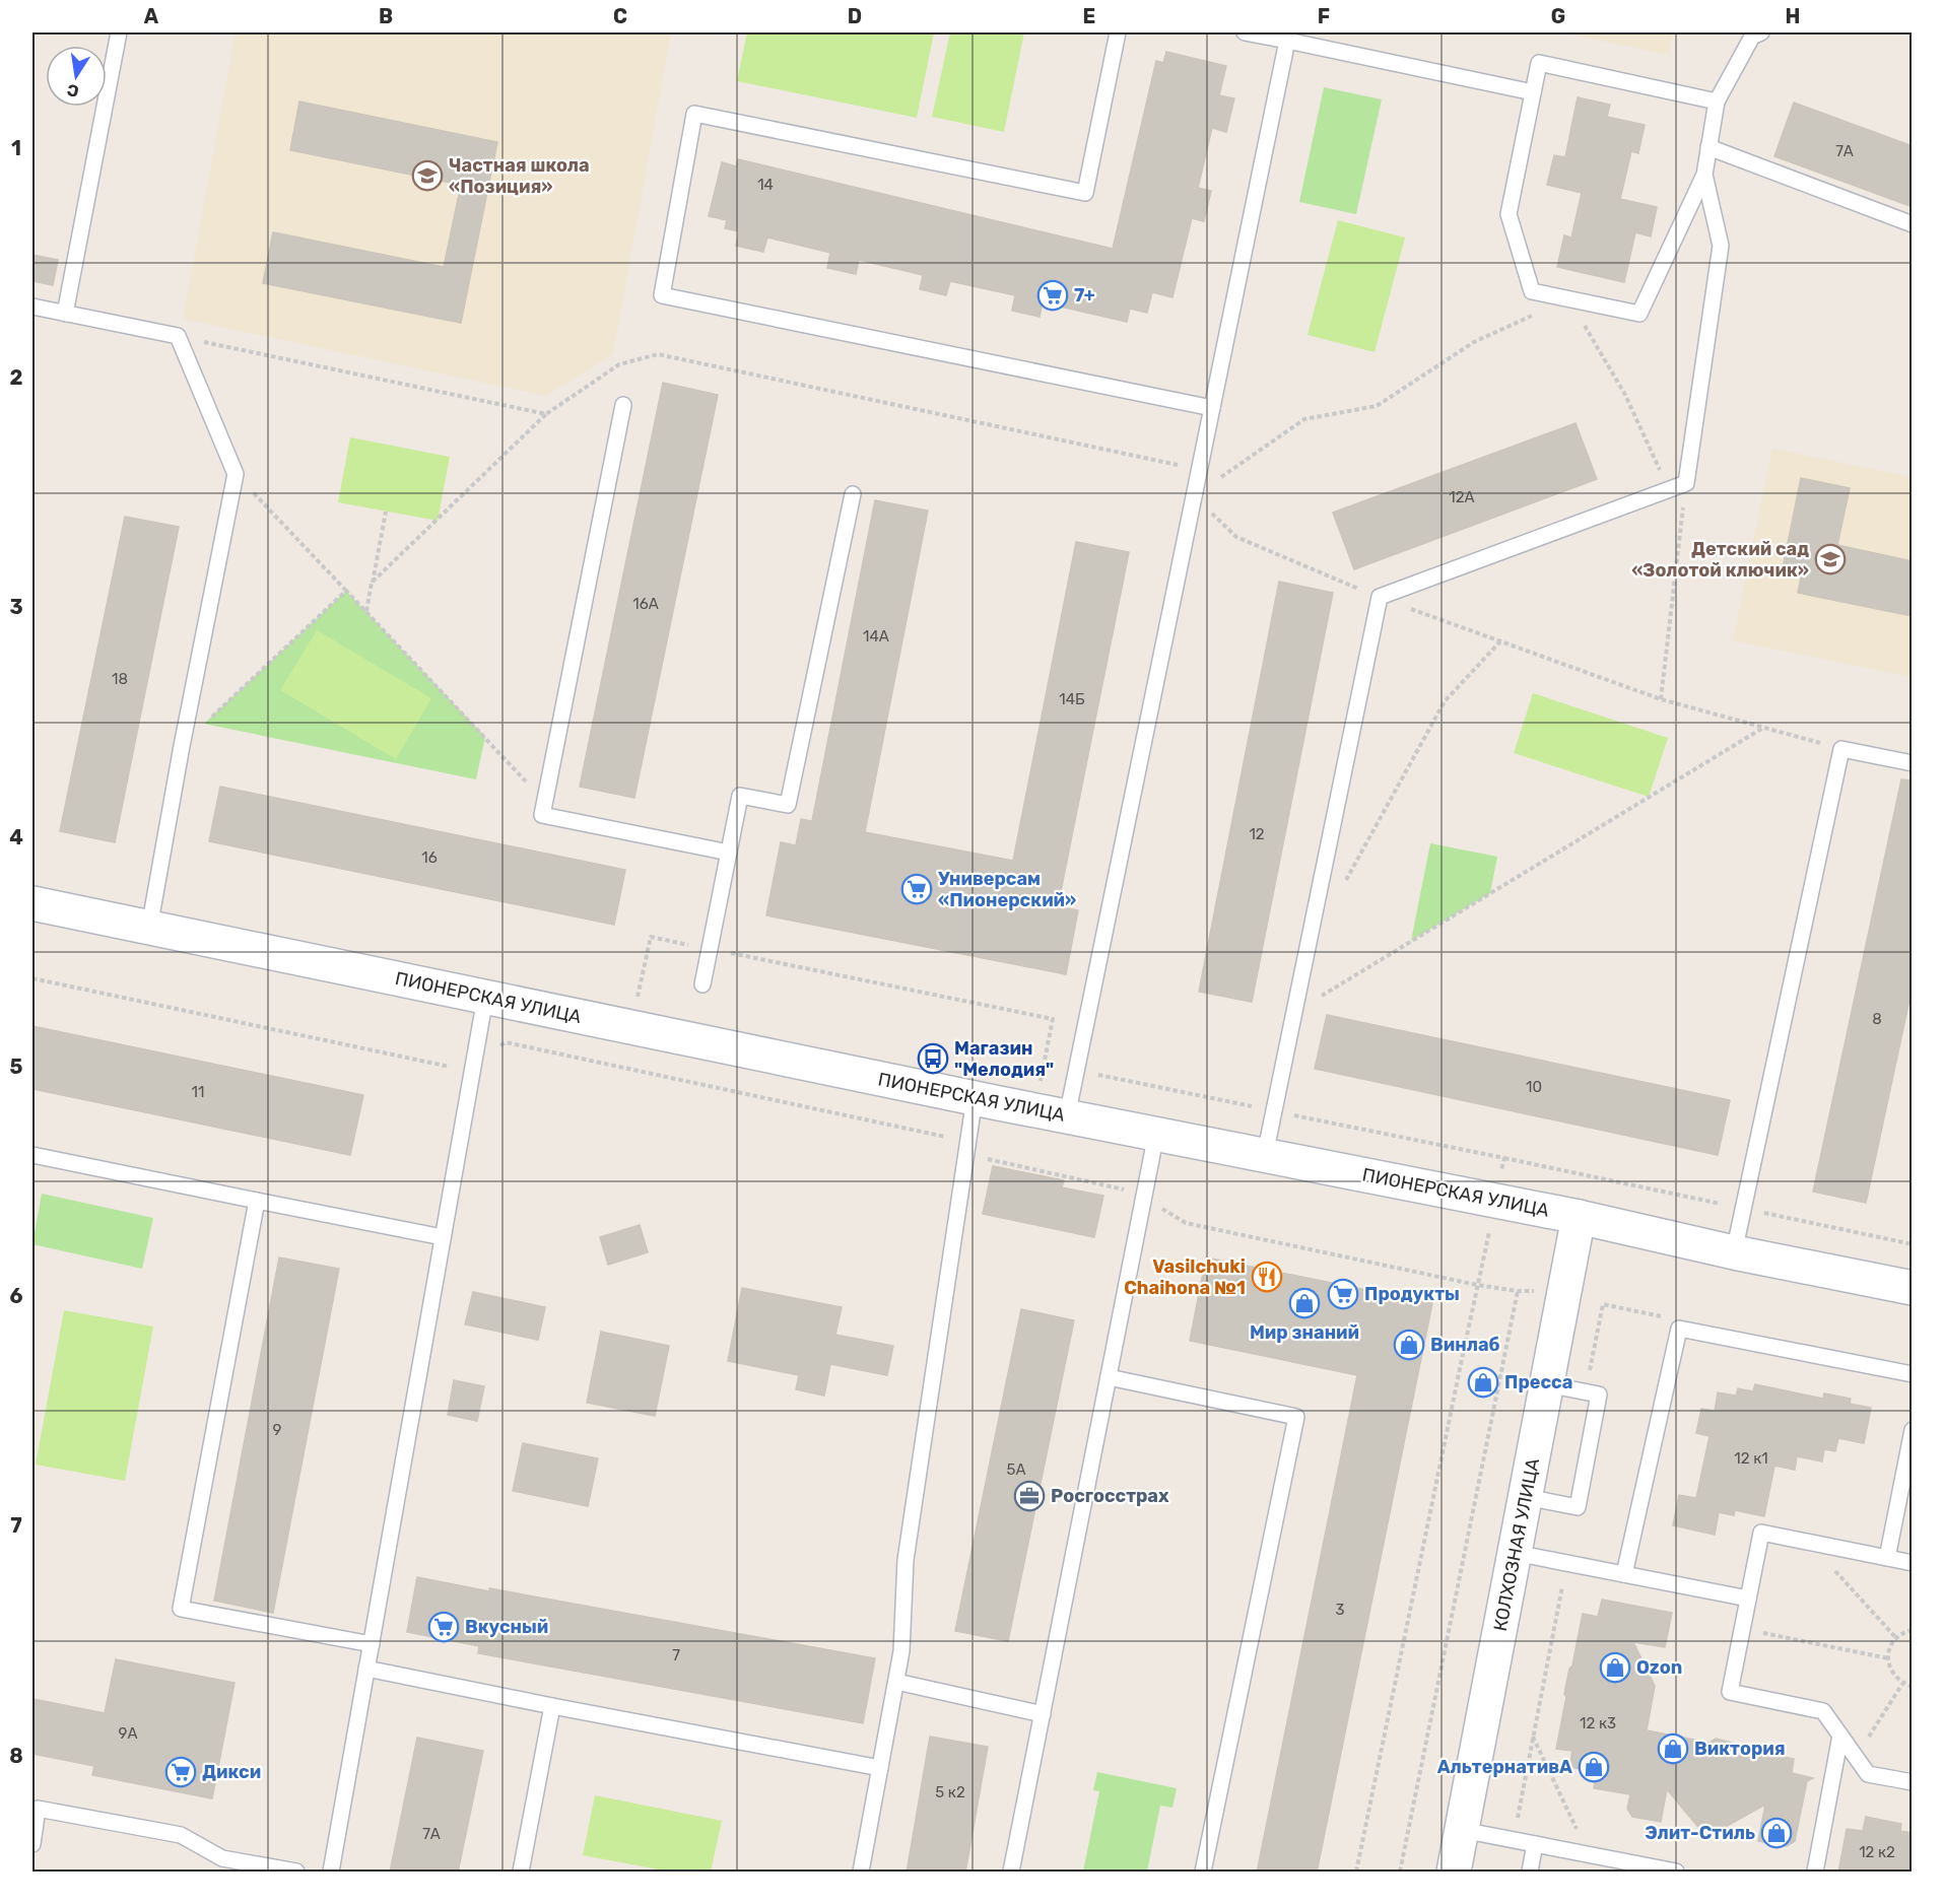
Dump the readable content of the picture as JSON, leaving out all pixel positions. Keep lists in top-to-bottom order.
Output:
{
  "streets": {
    "street": ["ПИОНЕРСКАЯ УЛИЦА", "КОЛХОЗНАЯ УЛИЦА"]
  },
  "crossings": [
    ["ПИОНЕРСКАЯ УЛИЦА", "КОЛХОЗНАЯ УЛИЦА"]
  ],
  "places": {
    "school or university": ["Частная школа «Позиция»", "Детский сад «Золотой ключик»"],
    "supermarket": [
      "7+",
      "Универсам «Пионерский»",
      "Продукты",
      "Вкусный",
      "Дикси"
    ],
    "bus stop": ["Магазин \"Мелодия\""],
    "restaurant": ["Vasilchuki Chaihona №1"],
    "shop": [
      "Мир знаний",
      "Винлаб",
      "Пресса",
      "Ozon",
      "Виктория",
      "АльтернативА",
      "Элит-Cтиль"
    ],
    "office": ["Росгосстрах"]
  },
  "house_numbers": [
    "7А",
    "14",
    "12А",
    "16А",
    "14А",
    "18",
    "14Б",
    "12",
    "16",
    "8",
    "10",
    "11",
    "9",
    "12 к1",
    "5А",
    "3",
    "7",
    "12 к3",
    "9А",
    "5 к2",
    "7А",
    "12 к2"
  ],
  "north": "bottom",
  "grid": {
    "columns": [
      "A",
      "B",
      "C",
      "D",
      "E",
      "F",
      "G",
      "H"
    ],
    "rows": [
      "1",
      "2",
      "3",
      "4",
      "5",
      "6",
      "7",
      "8"
    ]
  }
}
